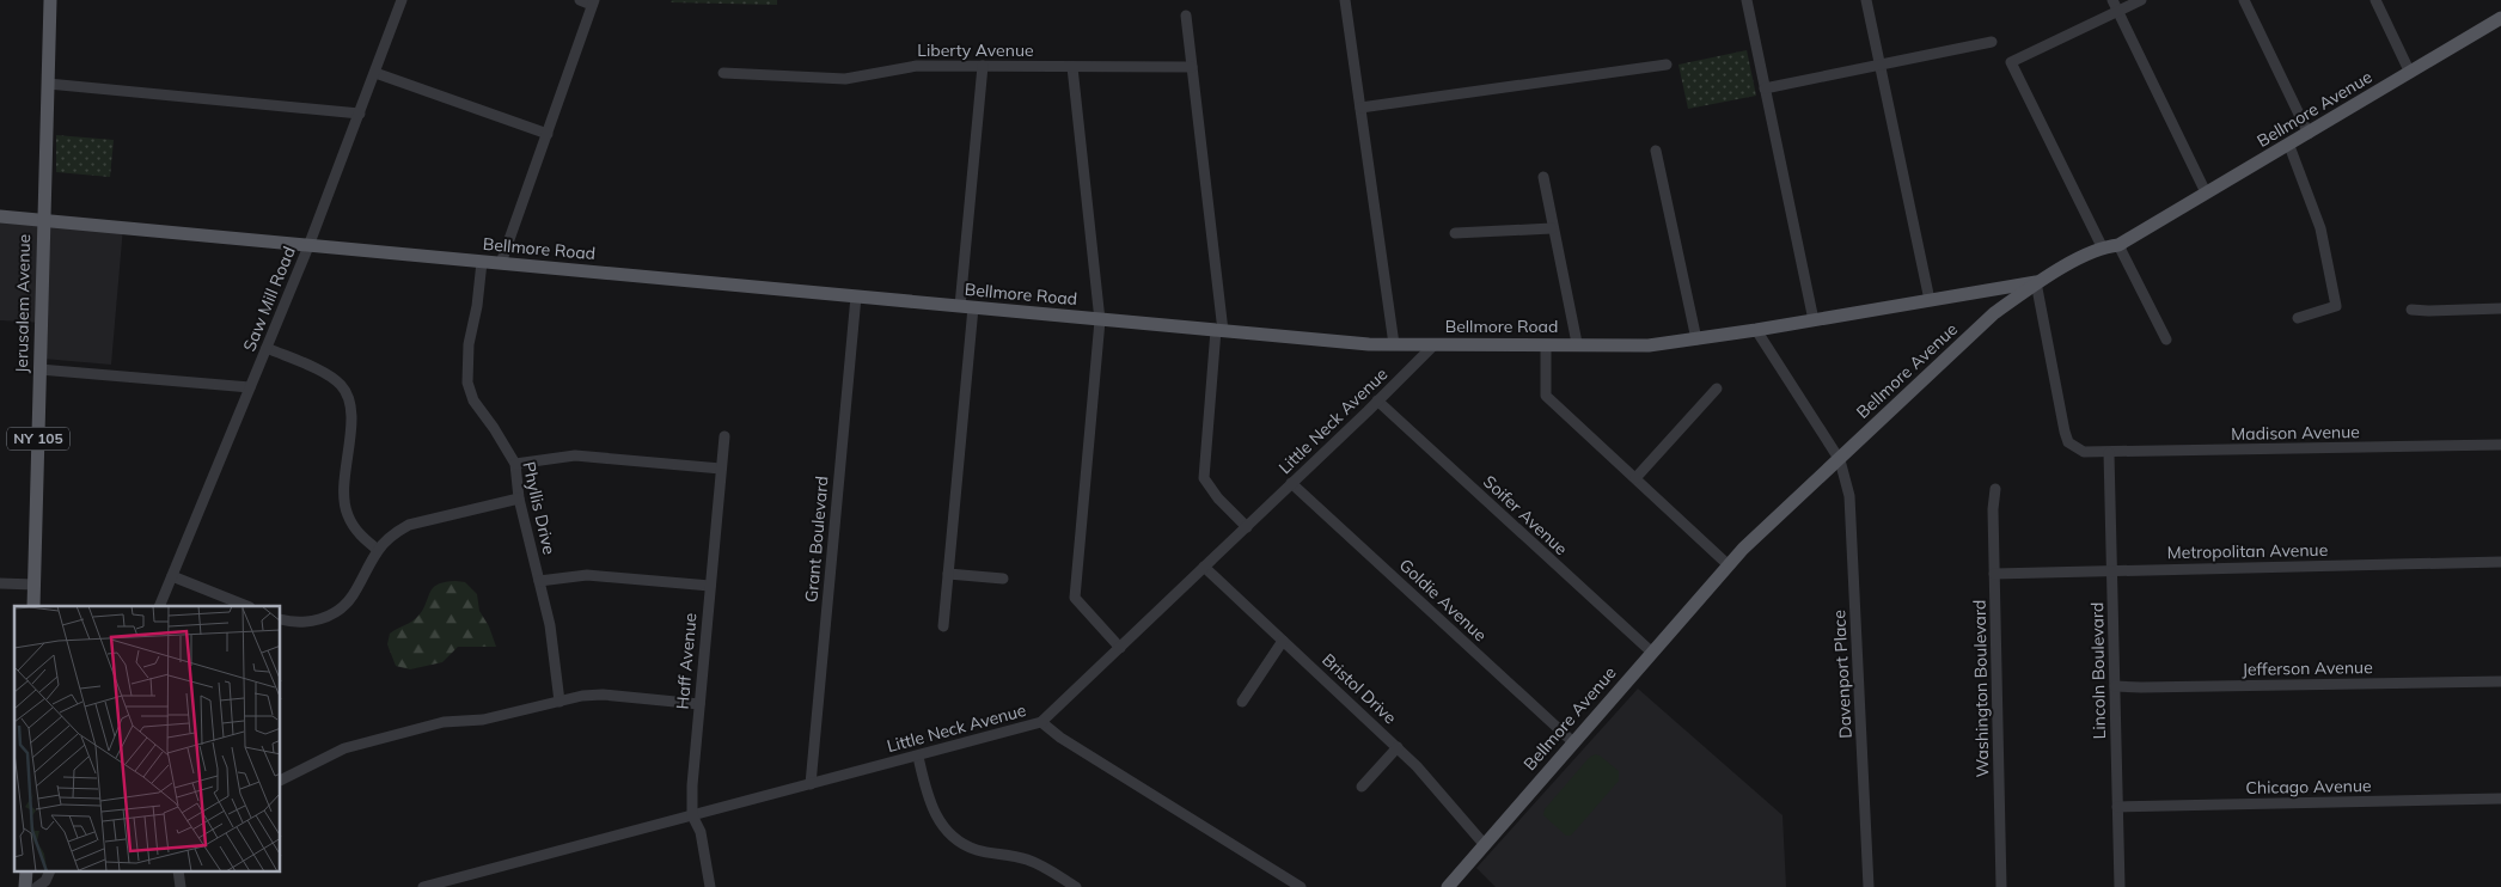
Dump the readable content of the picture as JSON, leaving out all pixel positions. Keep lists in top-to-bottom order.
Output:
{
  "streets": {
    "main road": [
      "Bellmore Avenue",
      "Bellmore Road",
      "Jerusalem Avenue",
      "NY 105"
    ],
    "street": [
      "Liberty Avenue",
      "Saw Mill Road",
      "Little Neck Avenue",
      "Madison Avenue",
      "Phyllis Drive",
      "Soifer Avenue",
      "Grant Boulevard",
      "Metropolitan Avenue",
      "Goldie Avenue",
      "Haff Avenue",
      "Jefferson Avenue",
      "Lincoln Boulevard",
      "Davenport Place",
      "Bristol Drive",
      "Washington Boulevard",
      "Chicago Avenue"
    ]
  },
  "crossings": [
    ["Bellmore Avenue", "Bellmore Road"],
    ["Bellmore Avenue", "Madison Avenue"],
    ["Bellmore Avenue", "Soifer Avenue"],
    ["Bellmore Avenue", "Goldie Avenue"],
    ["Bellmore Avenue", "Davenport Place"],
    ["Bellmore Avenue", "Bristol Drive"],
    ["Bellmore Road", "Saw Mill Road"],
    ["Bellmore Road", "Jerusalem Avenue"],
    ["Bellmore Road", "Little Neck Avenue"],
    ["Bellmore Road", "Madison Avenue"],
    ["Bellmore Road", "Phyllis Drive"],
    ["Bellmore Road", "Grant Boulevard"],
    ["Bellmore Road", "Davenport Place"],
    ["Little Neck Avenue", "Soifer Avenue"],
    ["Little Neck Avenue", "Grant Boulevard"],
    ["Little Neck Avenue", "Goldie Avenue"],
    ["Little Neck Avenue", "Haff Avenue"],
    ["Little Neck Avenue", "Bristol Drive"],
    ["Madison Avenue", "Lincoln Boulevard"],
    ["Metropolitan Avenue", "Lincoln Boulevard"],
    ["Metropolitan Avenue", "Washington Boulevard"],
    ["Jefferson Avenue", "Lincoln Boulevard"],
    ["Lincoln Boulevard", "Chicago Avenue"]
  ]
}
